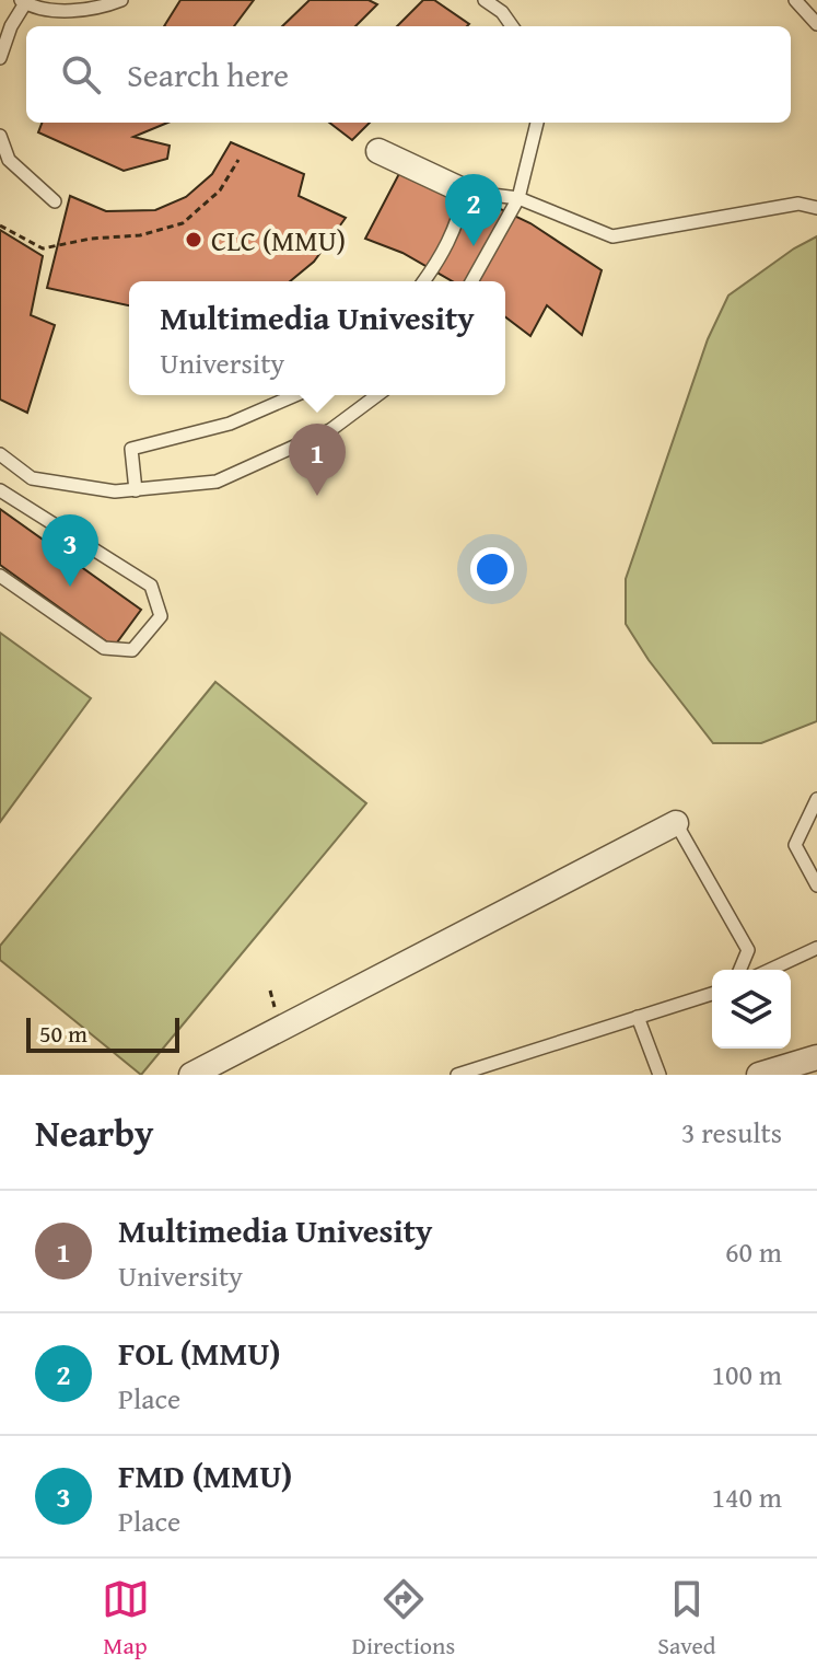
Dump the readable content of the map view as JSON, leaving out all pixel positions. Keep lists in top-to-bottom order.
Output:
{
  "places": ["CLC (MMU)"],
  "scale_bar": "50 m",
  "page": {
    "search": "Search here",
    "pins": ["2", "1", "3"],
    "popup": ["Multimedia Univesity", "University"],
    "scale": "50 m",
    "heading": ["Nearby", "3 results"],
    "list": [
      {
        "mark": "1",
        "name": "Multimedia Univesity",
        "note": "University",
        "value": "60 m"
      },
      {
        "mark": "2",
        "name": "FOL (MMU)",
        "note": "Place",
        "value": "100 m"
      },
      {
        "mark": "3",
        "name": "FMD (MMU)",
        "note": "Place",
        "value": "140 m"
      }
    ],
    "nav": ["Map", "Directions", "Saved"]
  }
}
